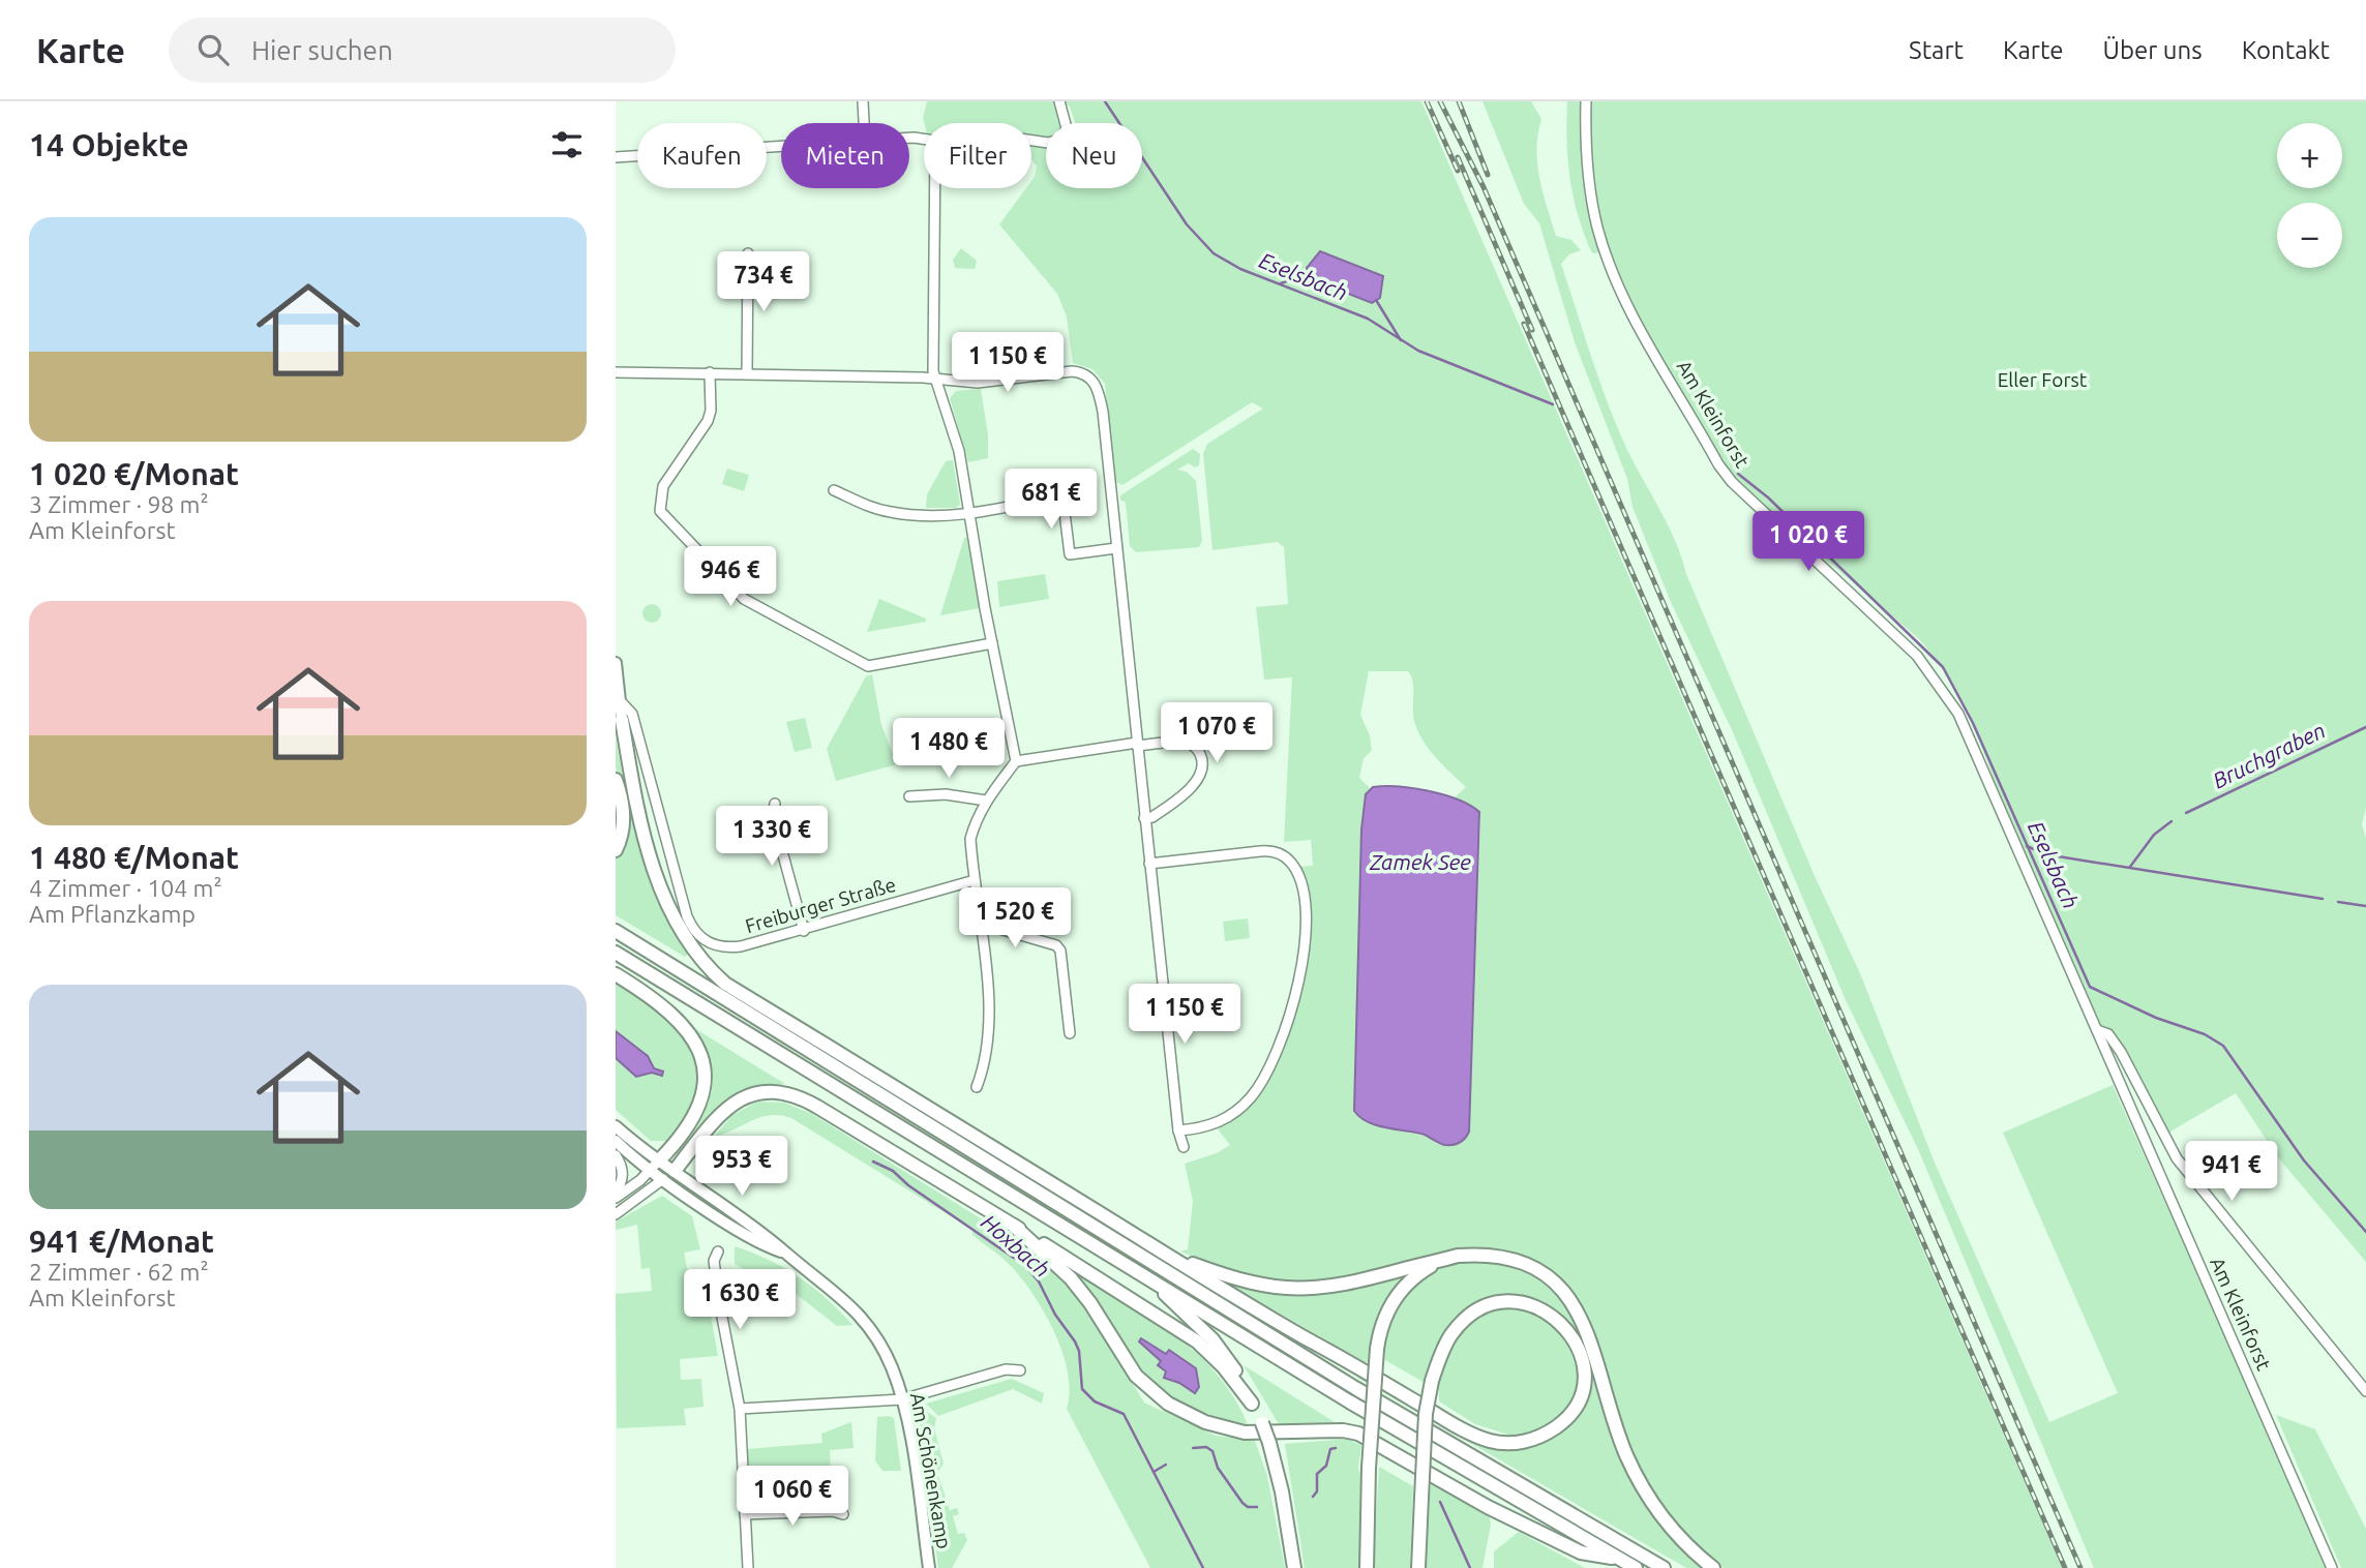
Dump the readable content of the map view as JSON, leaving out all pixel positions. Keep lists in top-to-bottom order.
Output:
{
  "streets": {
    "main road": ["Am Schönenkamp"],
    "street": ["Am Kleinforst", "Freiburger Straße"]
  },
  "water": [
    "Eselsbach",
    "Bruchgraben",
    "Zamek See",
    "Hoxbach"
  ],
  "parks": ["Eller Forst"],
  "page": {
    "header": "Karte",
    "search": "Hier suchen",
    "nav": [
      "Start",
      "Karte",
      "Über uns",
      "Kontakt"
    ],
    "heading": "14 Objekte",
    "map_buttons": ["+", "−"],
    "chip": [
      "Kaufen",
      "Mieten",
      "Filter",
      "Neu"
    ],
    "list": [
      {
        "name": "1 020 €/Monat",
        "note": "3 Zimmer · 98 m² · Am Kleinforst"
      },
      {
        "name": "1 480 €/Monat",
        "note": "4 Zimmer · 104 m² · Am Pflanzkamp"
      },
      {
        "name": "941 €/Monat",
        "note": "2 Zimmer · 62 m² · Am Kleinforst"
      }
    ],
    "price": [
      "734 €",
      "1 150 €",
      "681 €",
      "1 020 €",
      "946 €",
      "1 070 €",
      "1 480 €",
      "1 330 €",
      "1 520 €",
      "1 150 €",
      "953 €",
      "941 €",
      "1 630 €",
      "1 060 €"
    ]
  }
}
